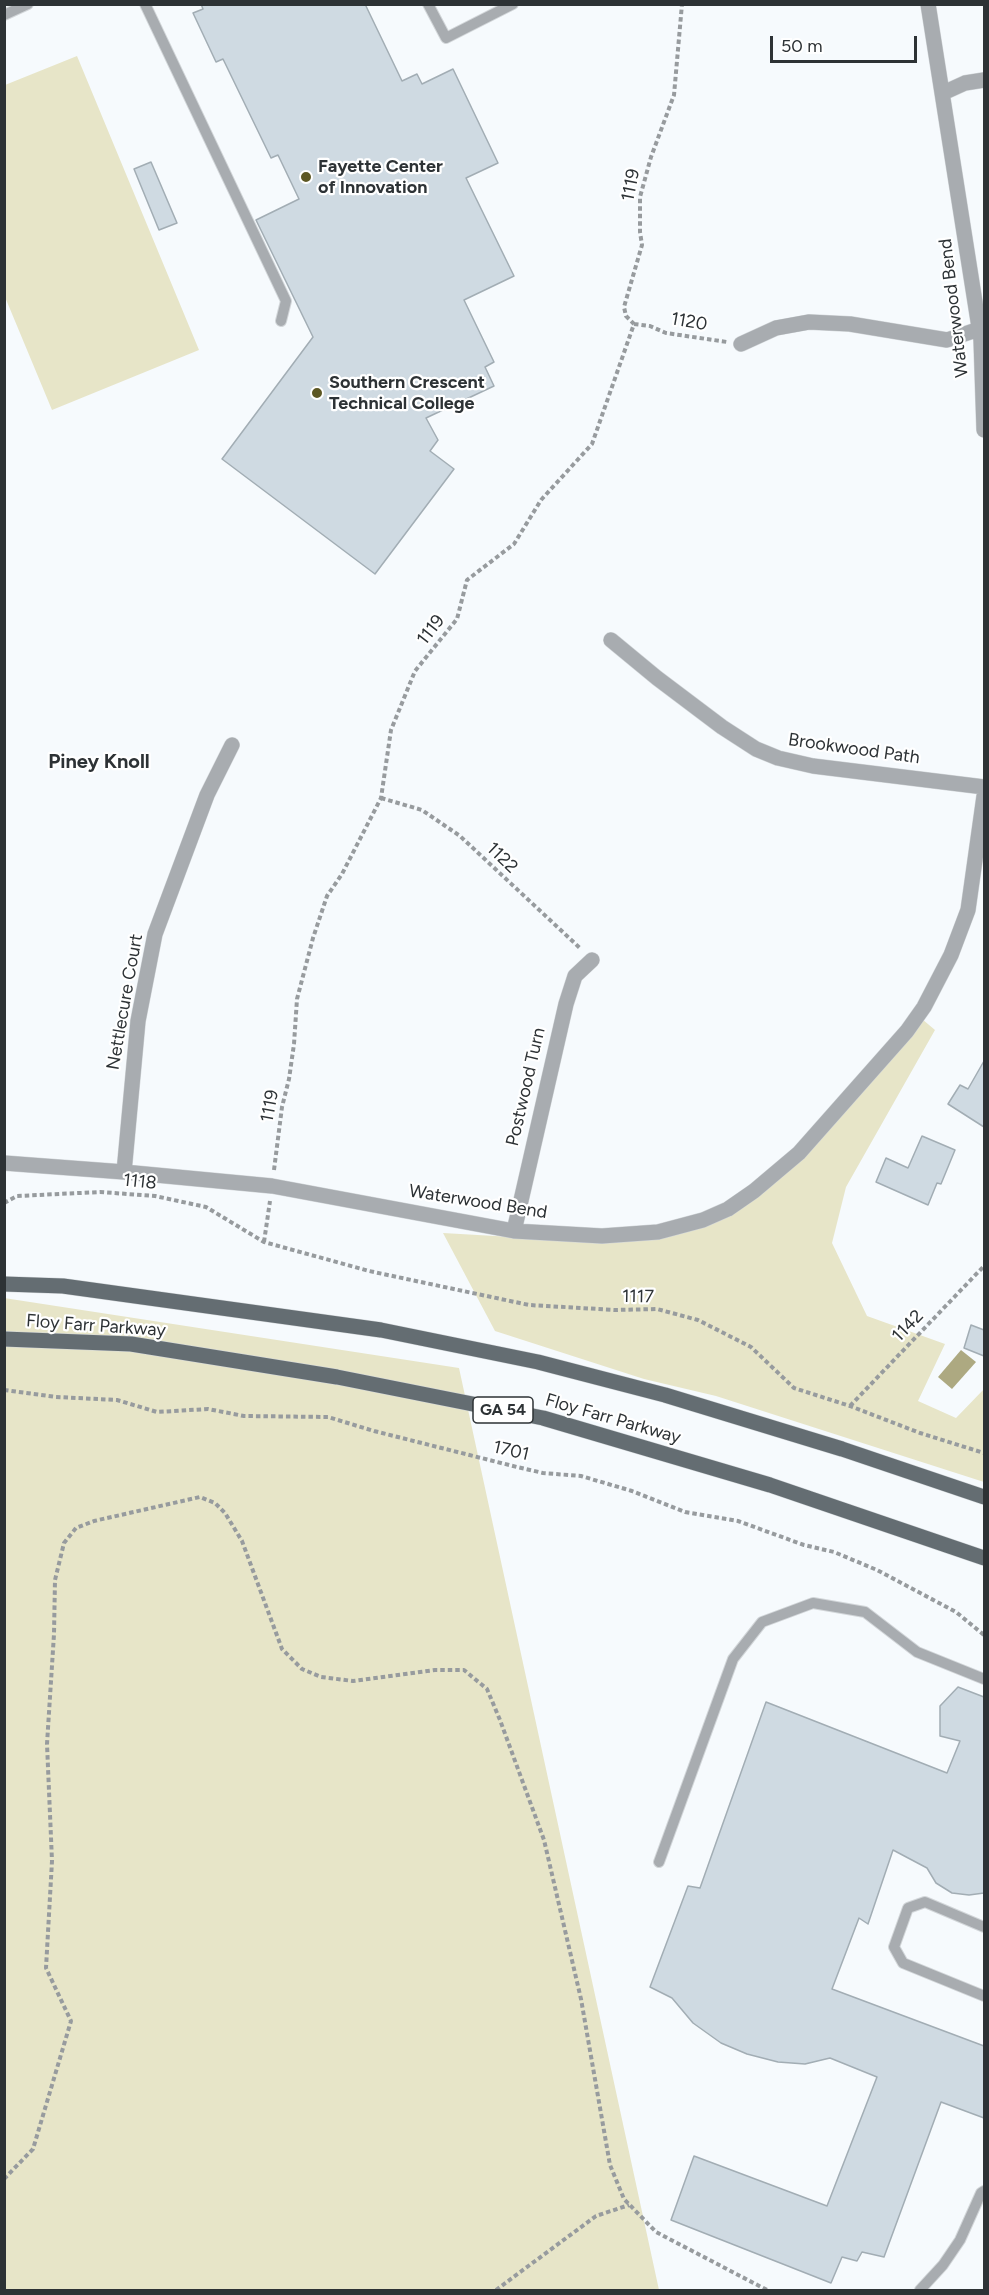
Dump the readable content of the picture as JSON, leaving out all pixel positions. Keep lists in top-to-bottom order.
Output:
{
  "streets": {
    "main road": ["Floy Farr Parkway", "GA 54"],
    "street": [
      "Waterwood Bend",
      "Brookwood Path",
      "Nettlecure Court",
      "Postwood Turn"
    ],
    "path": [
      "1119",
      "1120",
      "1122",
      "1118",
      "1117",
      "1142",
      "1701"
    ]
  },
  "crossings": [
    ["1119", "Waterwood Bend"],
    ["1119", "1120"],
    ["1119", "1122"],
    ["1119", "1118"],
    ["1119", "1117"],
    ["Waterwood Bend", "Nettlecure Court"],
    ["Waterwood Bend", "Postwood Turn"],
    ["1122", "Postwood Turn"],
    ["1118", "1117"],
    ["1117", "1142"]
  ],
  "districts": ["Piney Knoll"],
  "places": ["Fayette Center of Innovation", "Southern Crescent Technical College"],
  "scale_bar": "50 m"
}
